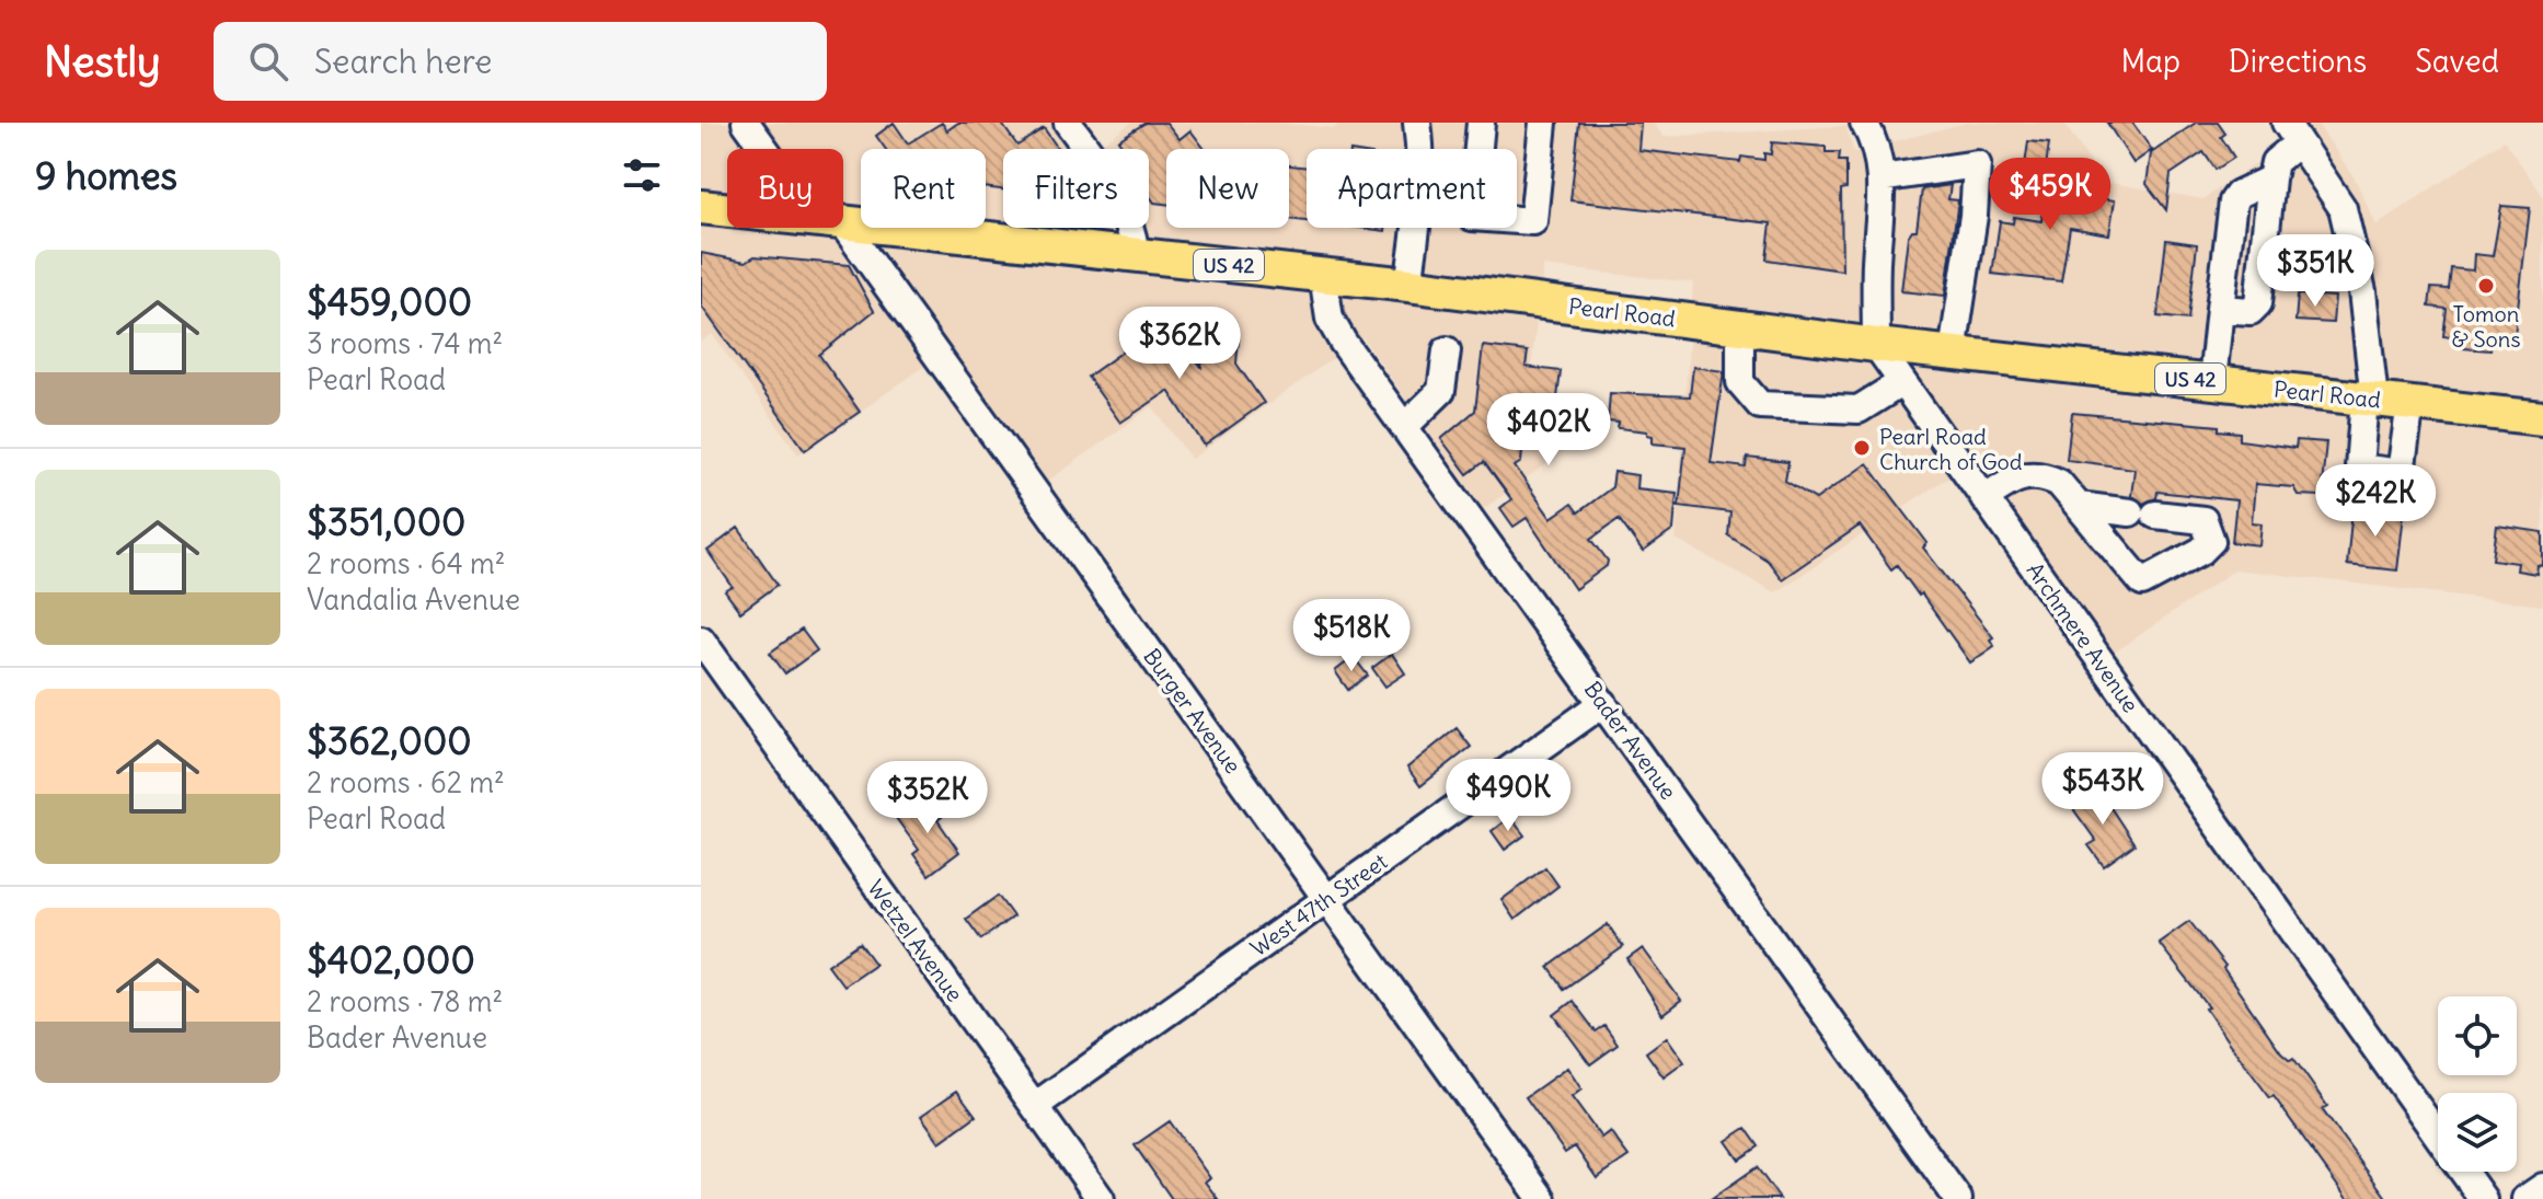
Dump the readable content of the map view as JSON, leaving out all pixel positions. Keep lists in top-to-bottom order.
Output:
{
  "streets": {
    "main road": ["US 42", "Pearl Road"],
    "street": [
      "Archmere Avenue",
      "Burger Avenue",
      "Bader Avenue",
      "West 47th Street",
      "Wetzel Avenue"
    ]
  },
  "crossings": [
    ["Pearl Road", "Archmere Avenue"],
    ["Pearl Road", "Bader Avenue"],
    ["Burger Avenue", "West 47th Street"],
    ["Bader Avenue", "West 47th Street"],
    ["West 47th Street", "Wetzel Avenue"]
  ],
  "places": ["Tomon & Sons", "Pearl Road Church of God"],
  "page": {
    "header": "Nestly",
    "search": "Search here",
    "nav": ["Map", "Directions", "Saved"],
    "heading": "9 homes",
    "chip": [
      "Buy",
      "Rent",
      "Filters",
      "New",
      "Apartment"
    ],
    "price": [
      "$459K",
      "$351K",
      "$362K",
      "$402K",
      "$242K",
      "$518K",
      "$543K",
      "$490K",
      "$352K"
    ],
    "list": [
      {
        "name": "$459,000",
        "note": "3 rooms · 74 m² · Pearl Road"
      },
      {
        "name": "$351,000",
        "note": "2 rooms · 64 m² · Vandalia Avenue"
      },
      {
        "name": "$362,000",
        "note": "2 rooms · 62 m² · Pearl Road"
      },
      {
        "name": "$402,000",
        "note": "2 rooms · 78 m² · Bader Avenue"
      }
    ]
  }
}
